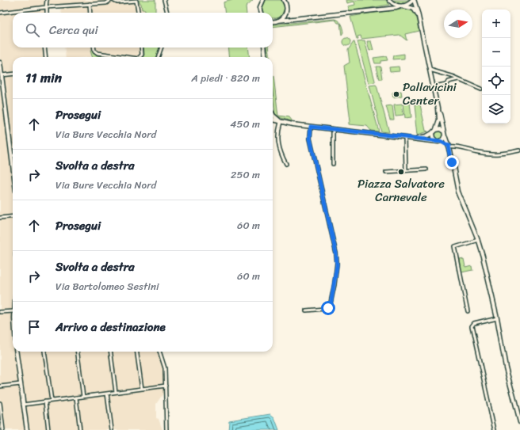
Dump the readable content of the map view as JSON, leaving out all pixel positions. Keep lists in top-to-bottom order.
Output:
{
  "places": ["Pallavicini Center", "Piazza Salvatore Carnevale"],
  "north": "right",
  "page": {
    "map_buttons": ["+", "−"],
    "search": "Cerca qui",
    "heading": ["11 min", "A piedi · 820 m"],
    "list": [
      ["Prosegui", "Via Bure Vecchia Nord", "450 m"],
      ["Svolta a destra", "Via Bure Vecchia Nord", "250 m"],
      ["Prosegui", "60 m"],
      ["Svolta a destra", "Via Bartolomeo Sestini", "60 m"],
      "Arrivo a destinazione"
    ]
  }
}
